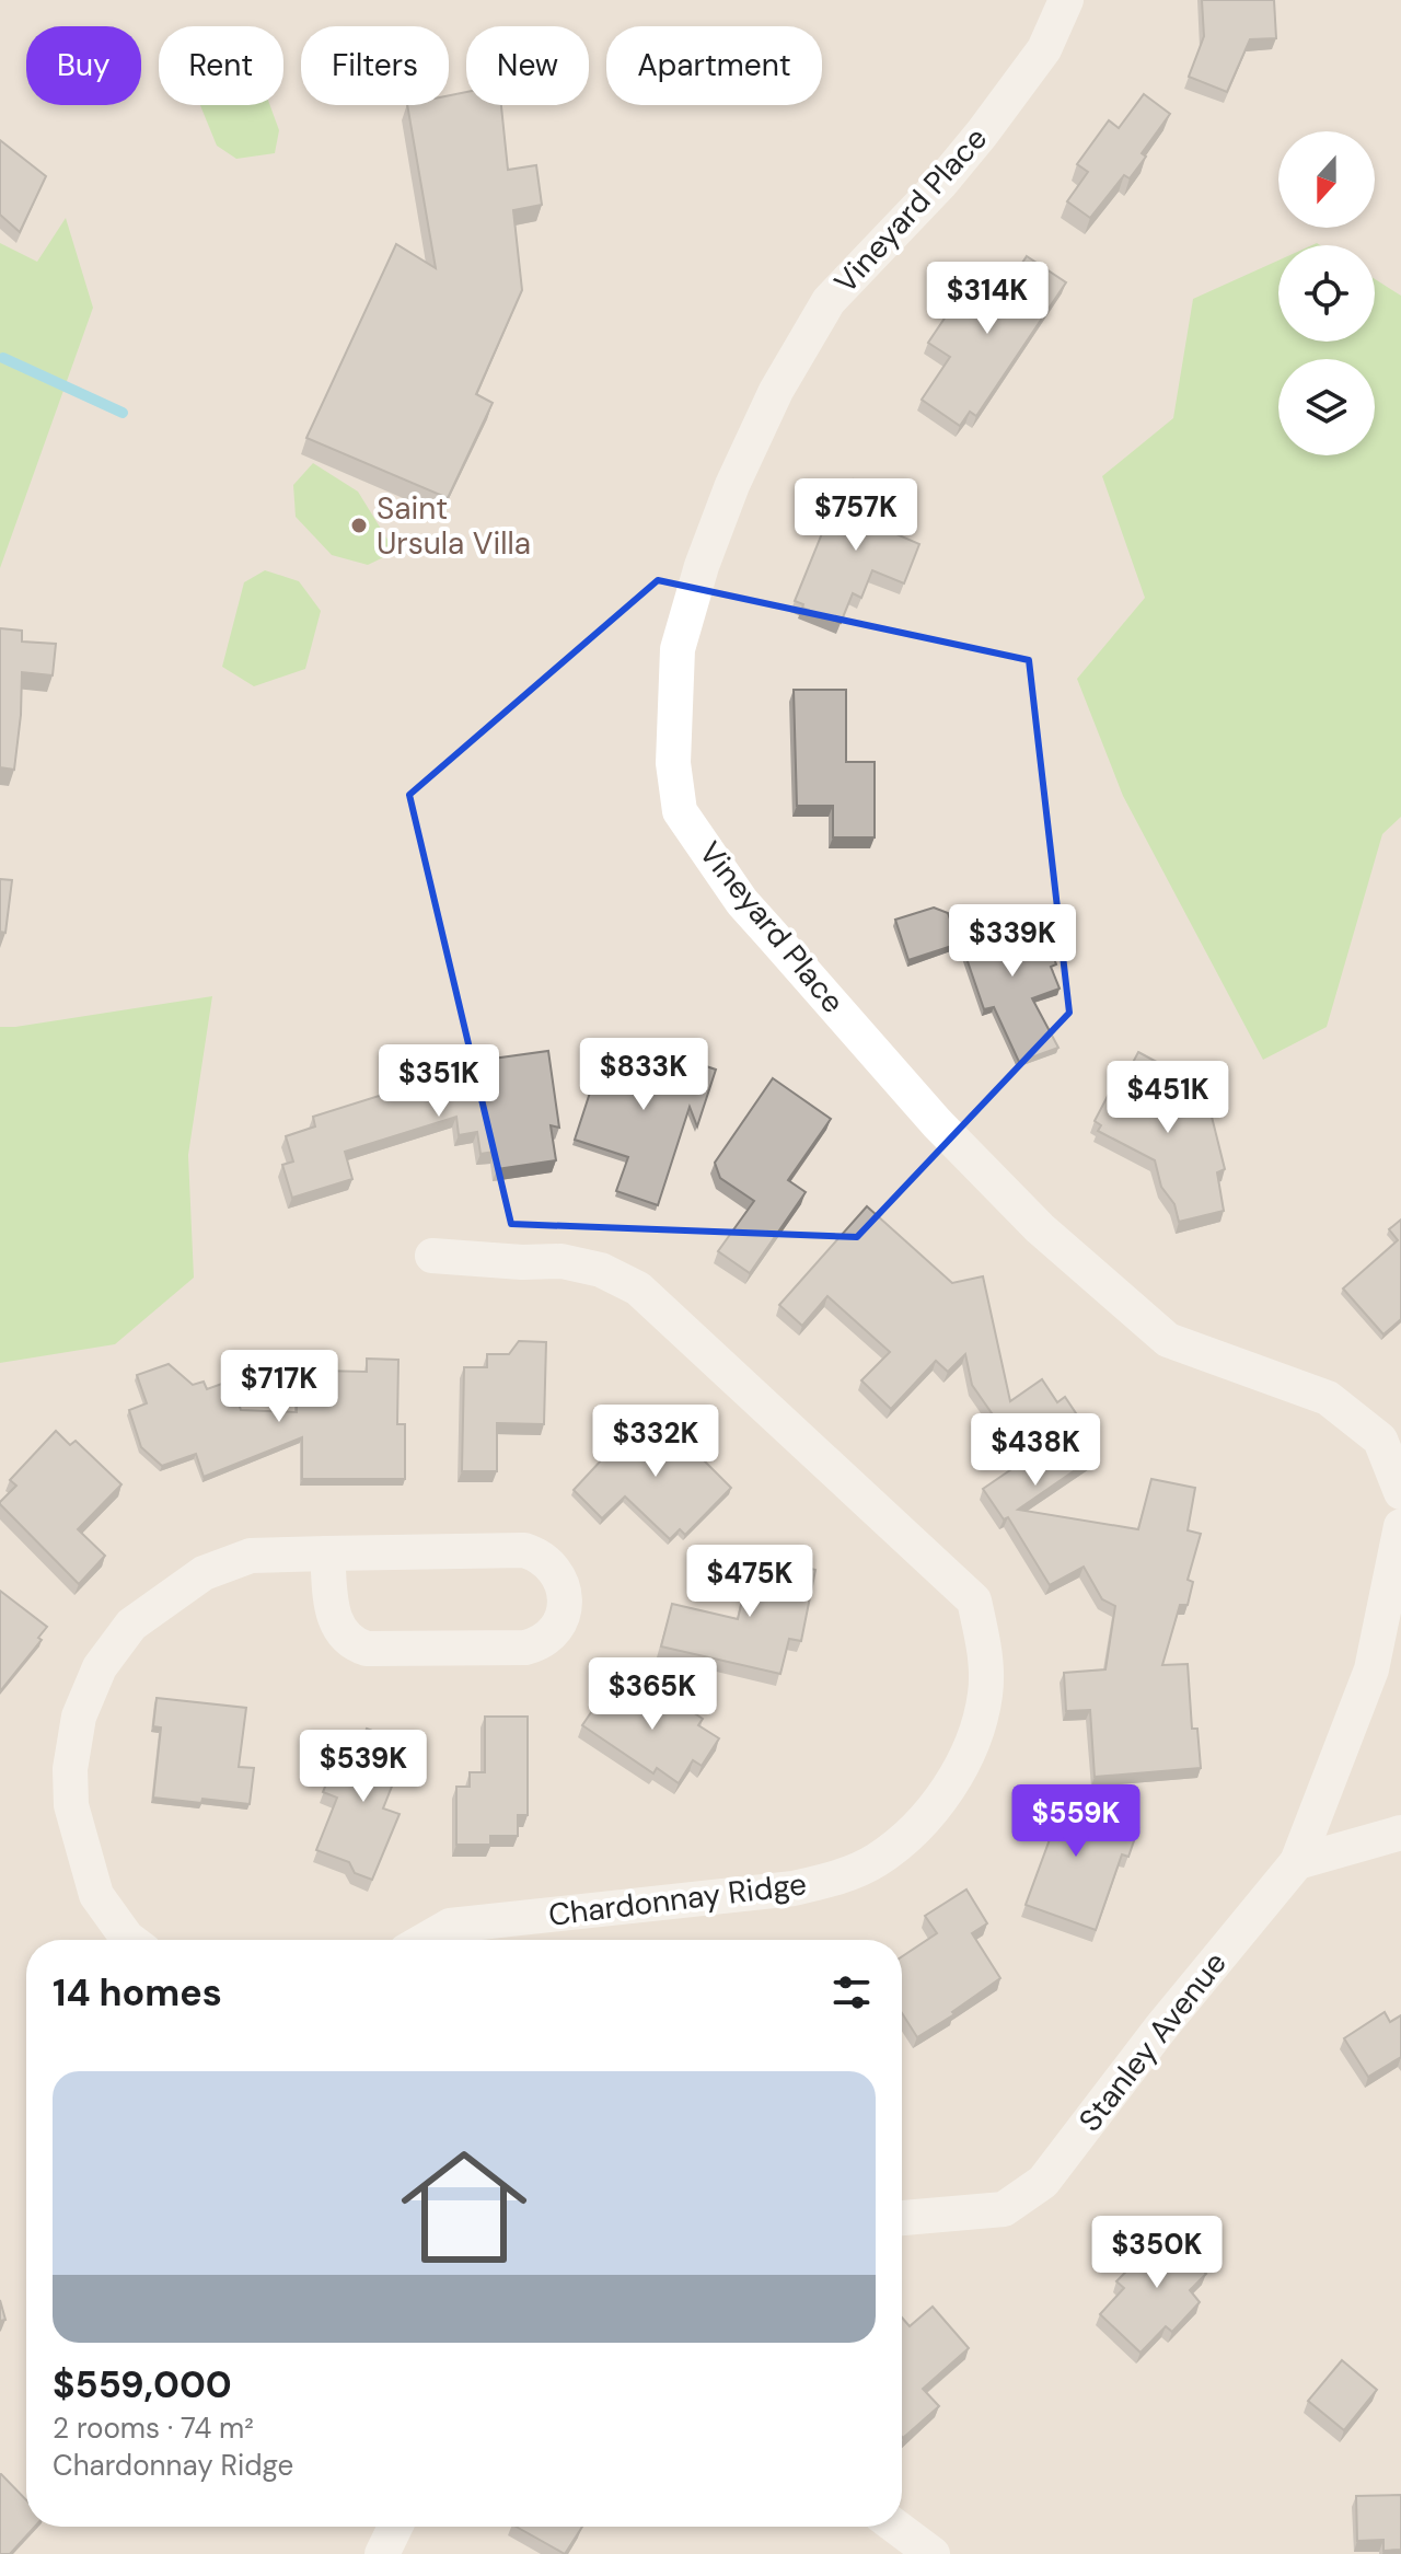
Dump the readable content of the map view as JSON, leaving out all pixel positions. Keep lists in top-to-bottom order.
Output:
{
  "streets": {
    "street": ["Vineyard Place", "Chardonnay Ridge", "Stanley Avenue"]
  },
  "places": ["Saint Ursula Villa"],
  "north": "bottom",
  "page": {
    "chip": [
      "Buy",
      "Rent",
      "Filters",
      "New",
      "Apartment"
    ],
    "price": [
      "$314K",
      "$757K",
      "$339K",
      "$833K",
      "$351K",
      "$451K",
      "$717K",
      "$332K",
      "$438K",
      "$475K",
      "$365K",
      "$539K",
      "$559K",
      "$350K"
    ],
    "heading": "14 homes",
    "list": [
      {
        "name": "$559,000",
        "note": "2 rooms · 74 m² · Chardonnay Ridge"
      }
    ]
  }
}
